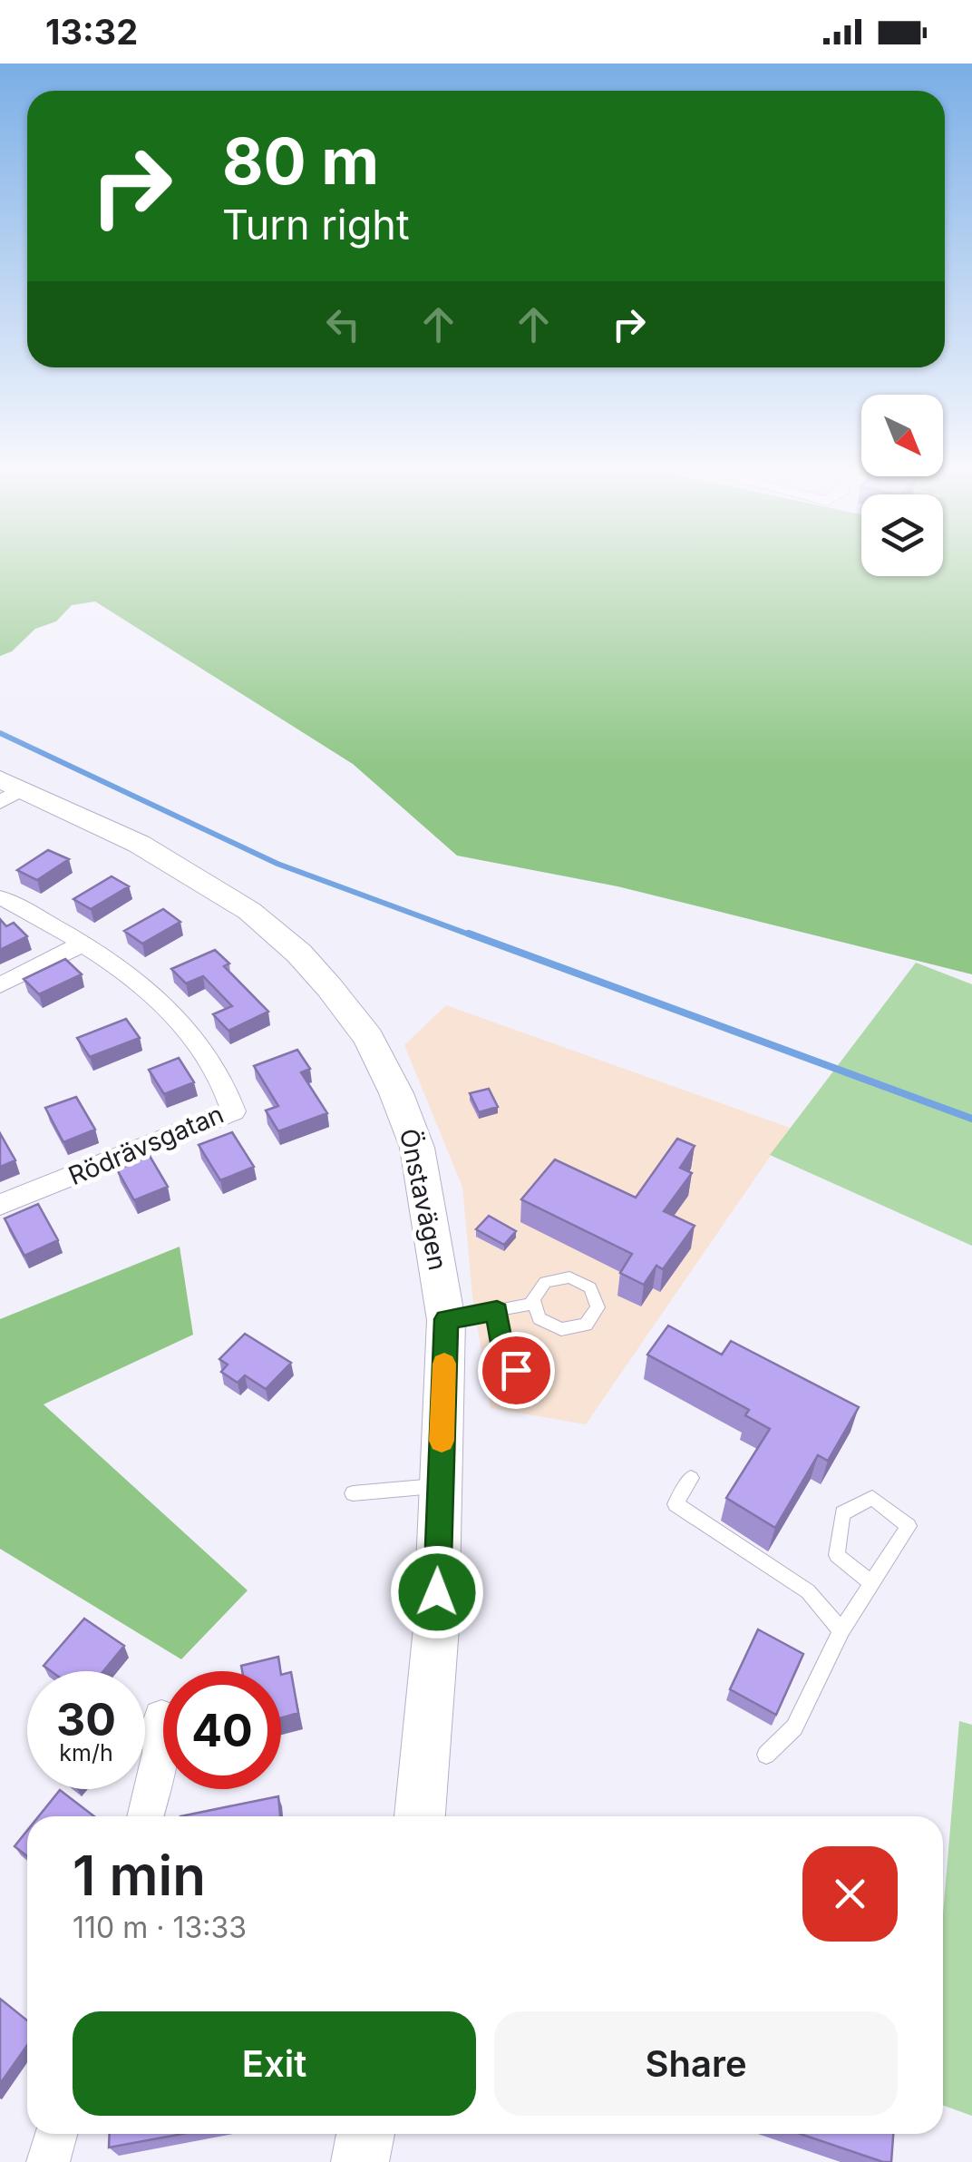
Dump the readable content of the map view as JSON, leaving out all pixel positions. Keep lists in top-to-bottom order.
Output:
{
  "streets": {
    "street": ["Rödrävsgatan", "Önstavägen"]
  },
  "north": "bottom right",
  "page": {
    "status": "13:32",
    "turn": ["80 m", "Turn right"],
    "speed": "30 km/h",
    "limit": "40",
    "heading": ["1 min", "110 m · 13:33"],
    "buttons": ["Exit", "Share"]
  }
}
